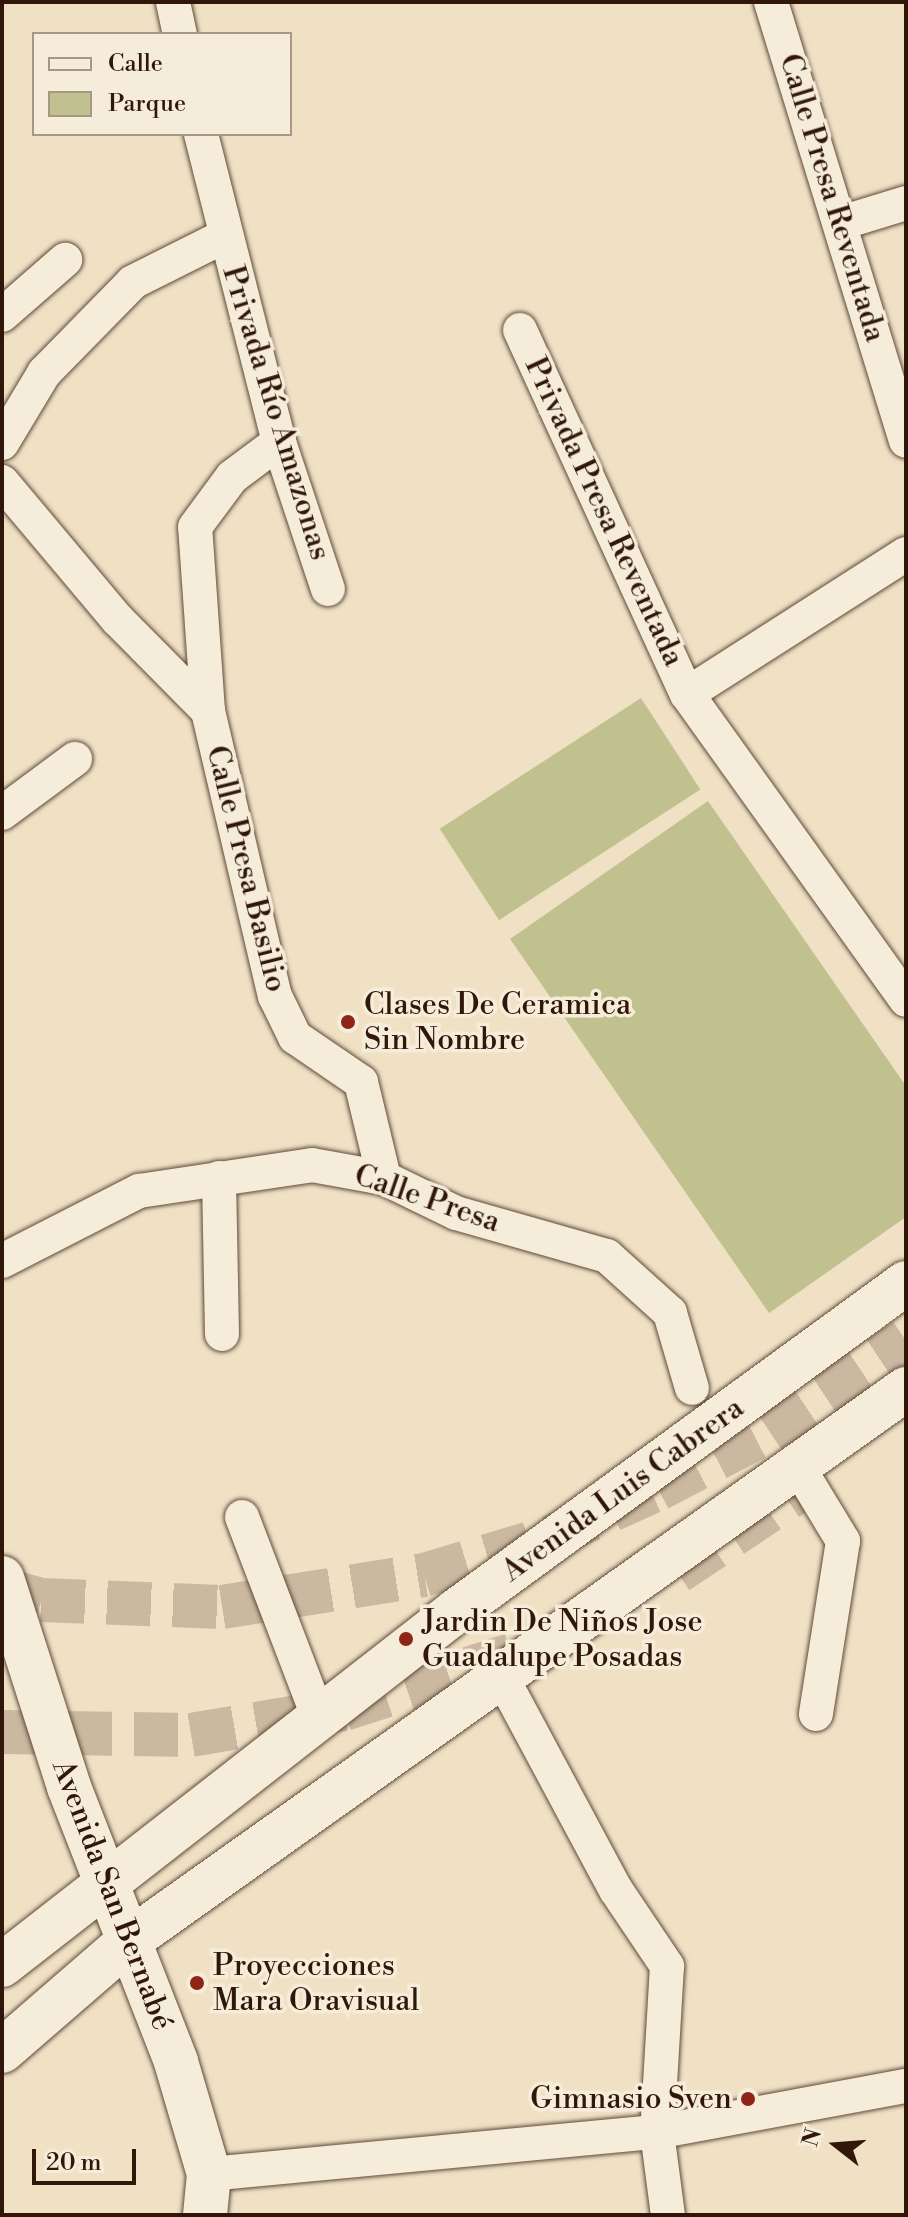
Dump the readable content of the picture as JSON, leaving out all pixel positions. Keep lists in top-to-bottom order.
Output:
{
  "streets": {
    "main road": ["Avenida Luis Cabrera", "Avenida San Bernabé"],
    "street": [
      "Calle Presa Reventada",
      "Privada Río Amazonas",
      "Privada Presa Reventada",
      "Calle Presa Basilio",
      "Calle Presa"
    ]
  },
  "crossings": [
    ["Privada Río Amazonas", "Calle Presa Basilio"],
    ["Calle Presa Basilio", "Calle Presa"],
    ["Avenida Luis Cabrera", "Avenida San Bernabé"]
  ],
  "places": [
    "Clases De Ceramica Sin Nombre",
    "Jardin De Niños Jose Guadalupe Posadas",
    "Proyecciones Mara Oravisual",
    "Gimnasio Sven"
  ],
  "legend": ["Calle", "Parque"],
  "scale_bar": "20 m",
  "north": "left"
}
